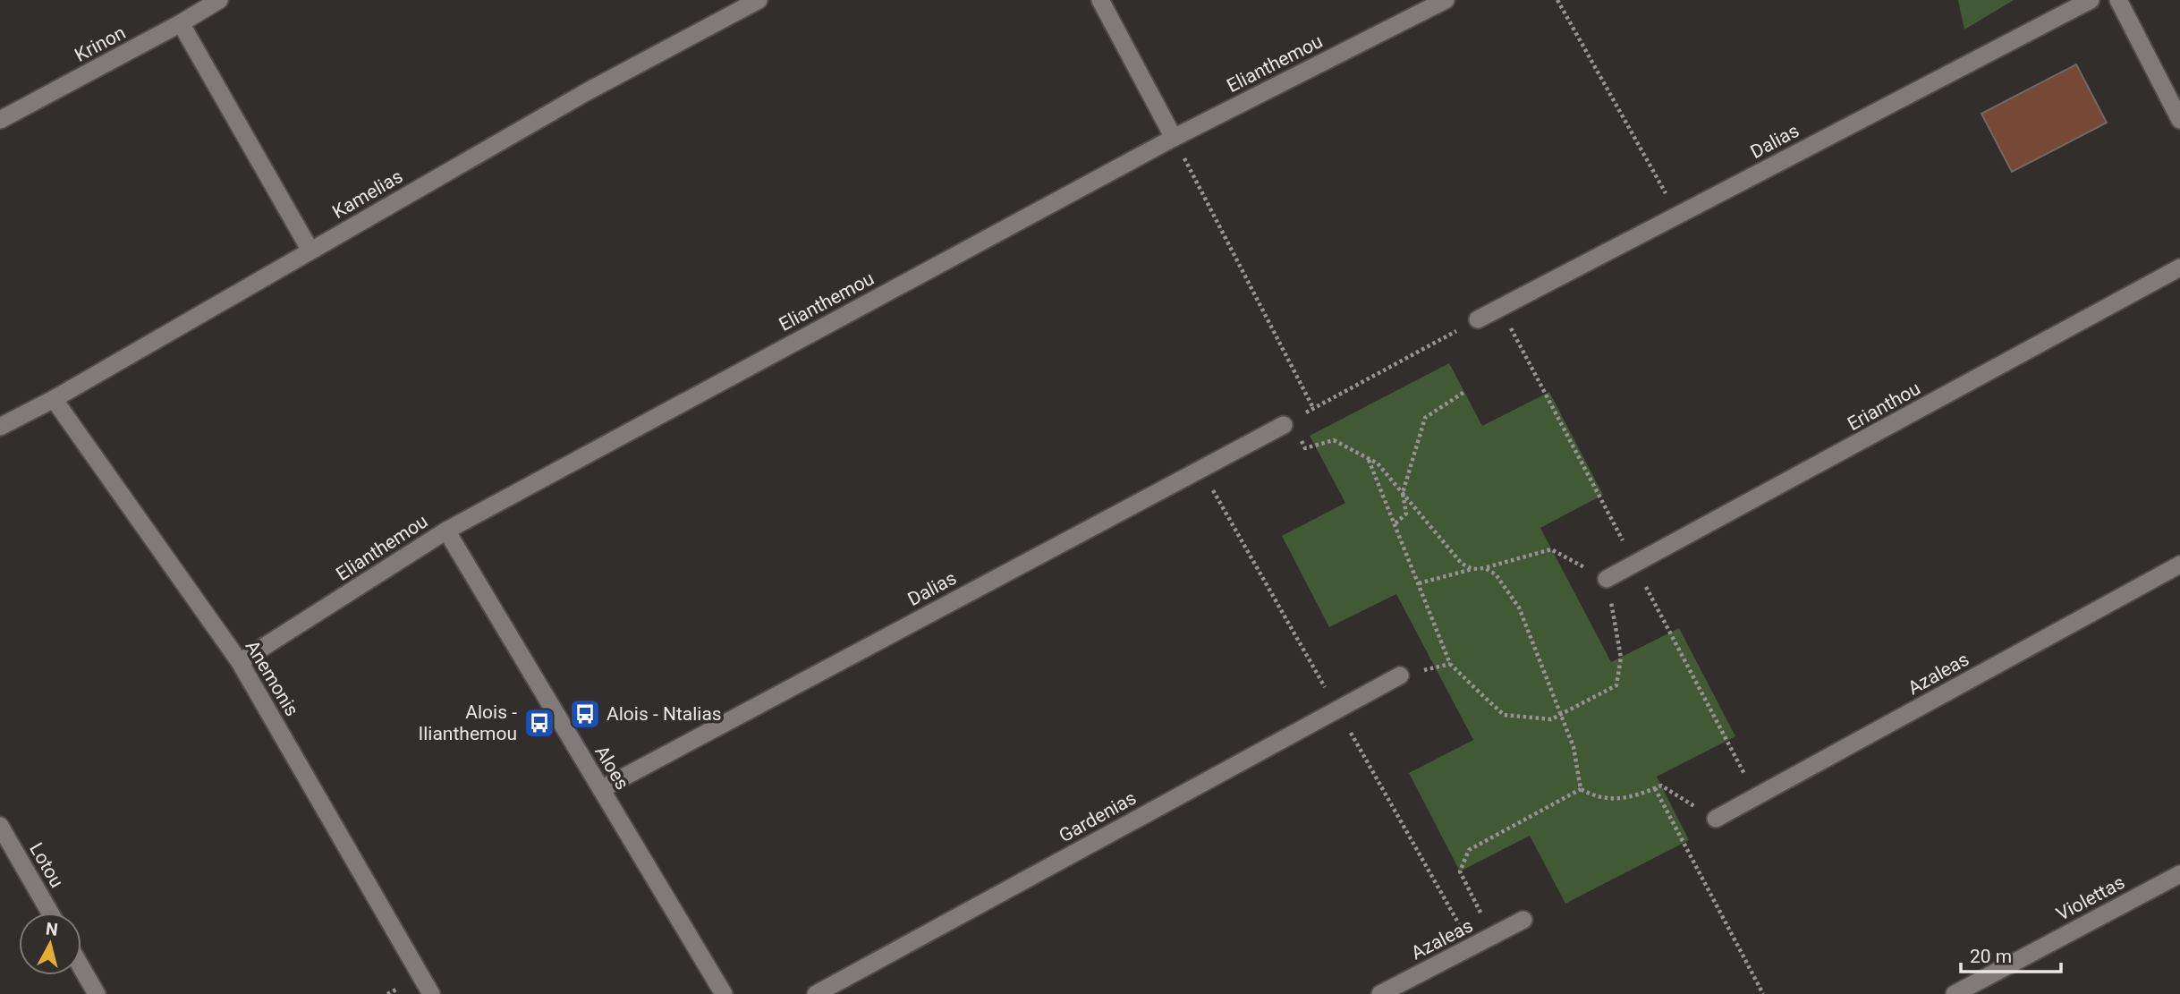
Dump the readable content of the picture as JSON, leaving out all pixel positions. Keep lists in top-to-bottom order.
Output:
{
  "streets": {
    "street": [
      "Krinon",
      "Elianthemou",
      "Dalias",
      "Kamelias",
      "Erianthou",
      "Azaleas",
      "Anemonis",
      "Aloes",
      "Gardenias",
      "Lotou",
      "Violettas"
    ]
  },
  "crossings": [
    ["Elianthemou", "Anemonis"],
    ["Elianthemou", "Aloes"],
    ["Dalias", "Aloes"],
    ["Kamelias", "Anemonis"]
  ],
  "places": {
    "bus stop": ["Alois - Ntalias", "Alois - Ilianthemou"]
  },
  "scale_bar": "20 m",
  "north": "top"
}
